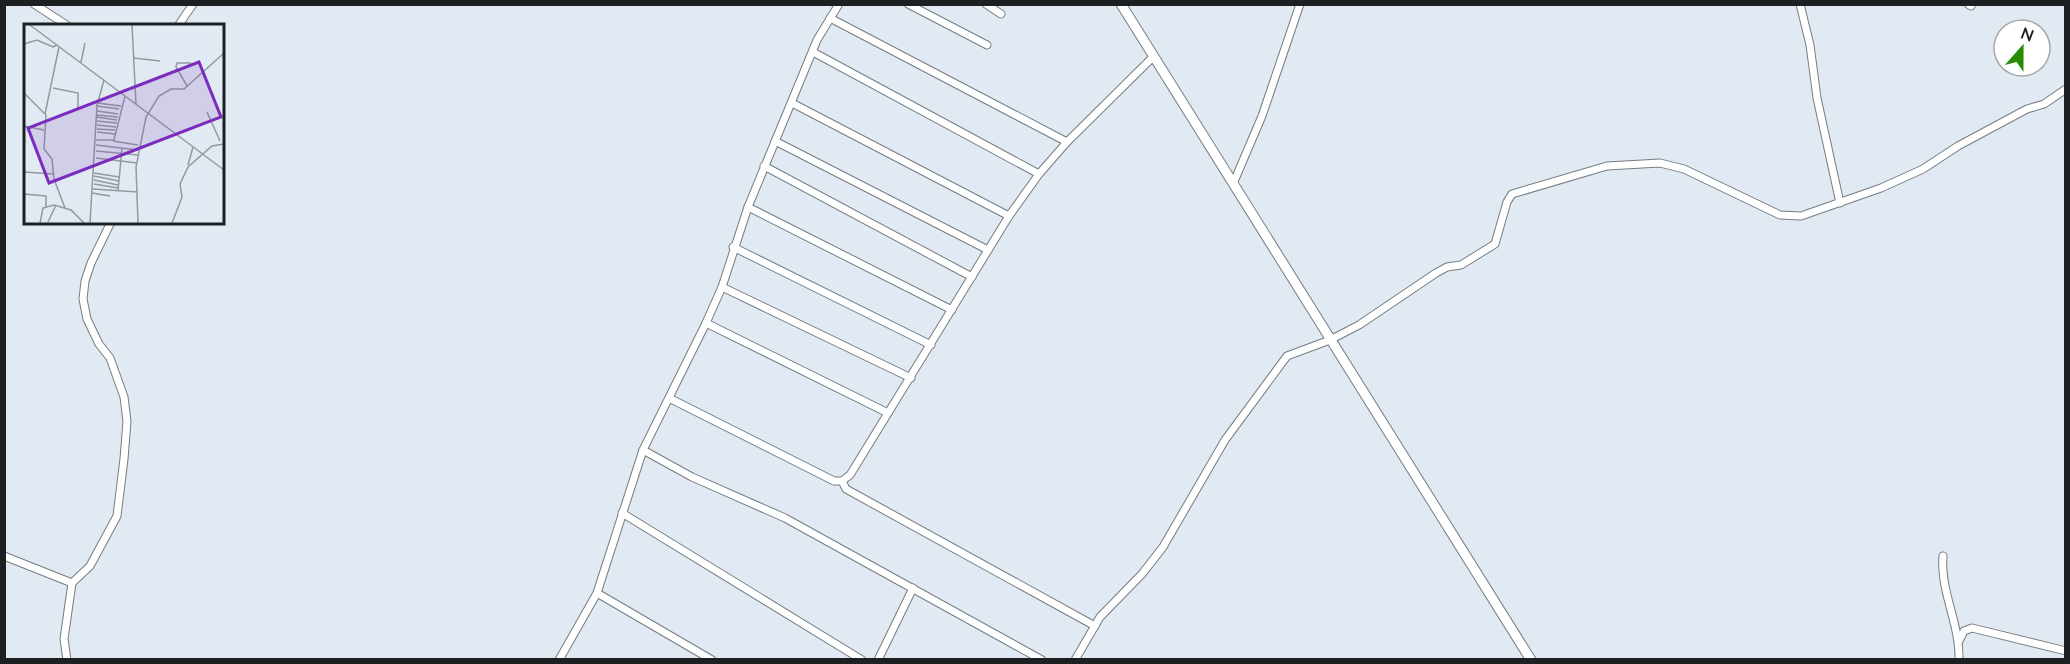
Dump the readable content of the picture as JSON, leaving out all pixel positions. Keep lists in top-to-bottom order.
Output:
{
  "north": "top"
}
